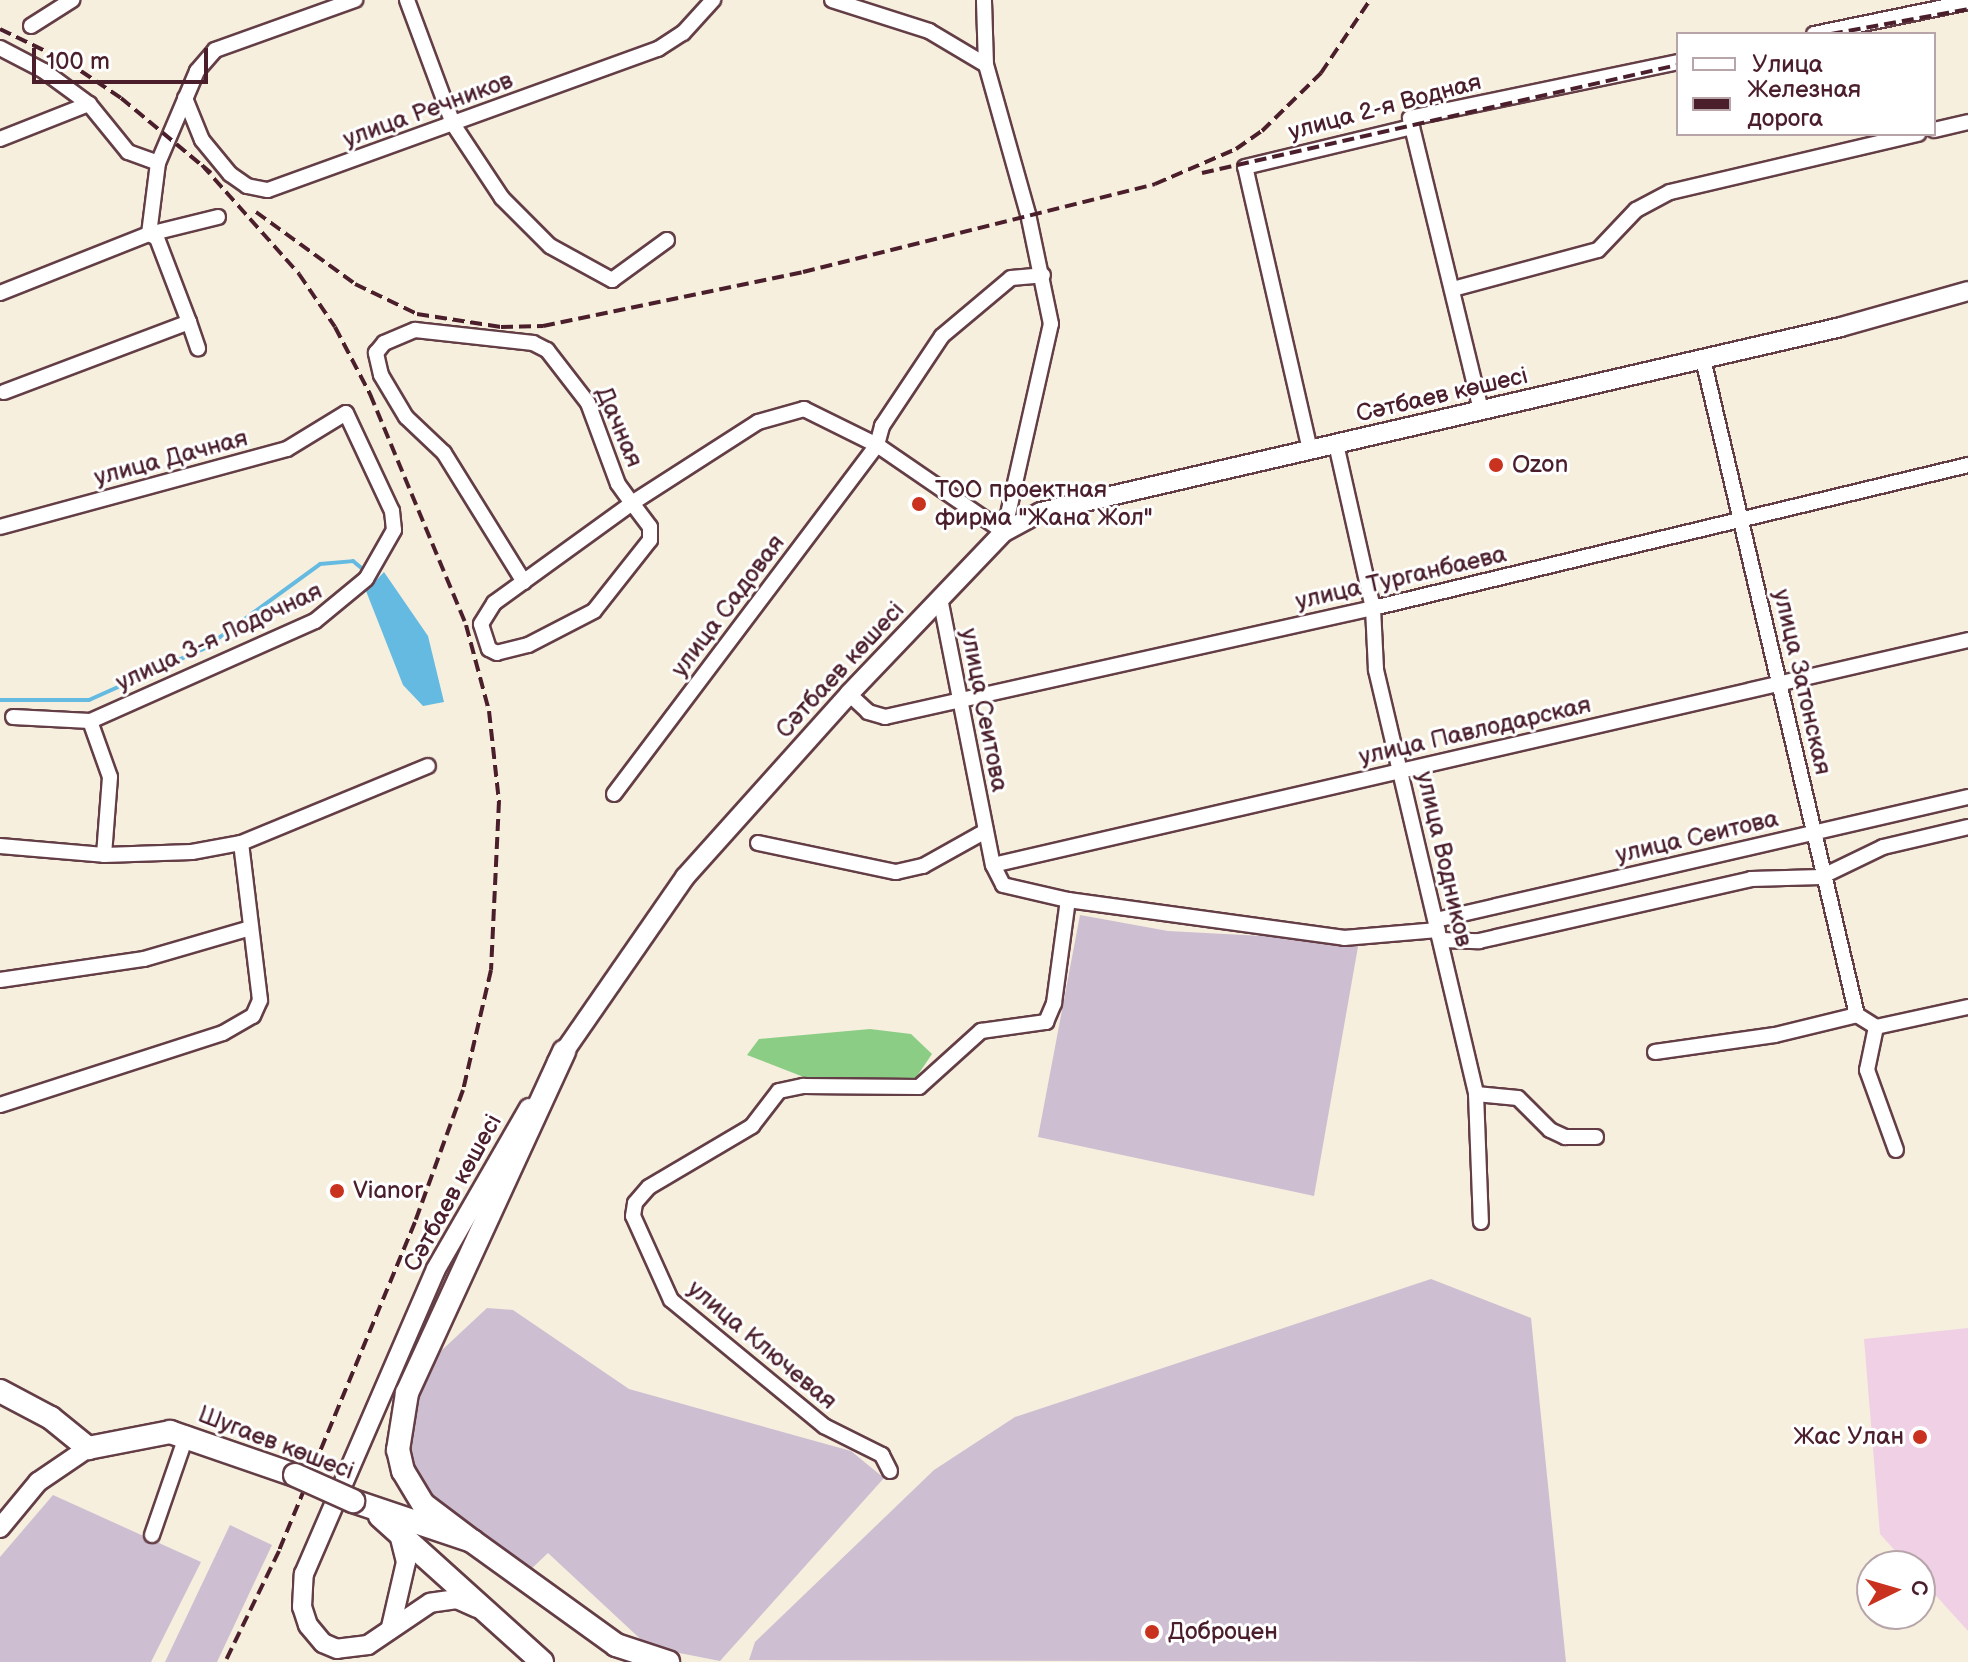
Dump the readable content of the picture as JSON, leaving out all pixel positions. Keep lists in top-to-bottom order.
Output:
{
  "streets": {
    "highway": ["Шугаев көшесі"],
    "main road": ["Сәтбаев көшесі"],
    "street": [
      "улица 2-я Водная",
      "улица Речников",
      "Дачная",
      "улица Дачная",
      "улица Турганбаева",
      "улица Садовая",
      "улица 3-я Лодочная",
      "улица Затонская",
      "улица Сеитова",
      "улица Павлодарская",
      "улица Водников",
      "улица Ключевая"
    ]
  },
  "crossings": [
    ["улица 2-я Водная", "Сәтбаев көшесі"],
    ["Сәтбаев көшесі", "улица Турганбаева"],
    ["Сәтбаев көшесі", "улица Затонская"],
    ["Сәтбаев көшесі", "улица Сеитова"],
    ["Сәтбаев көшесі", "улица Водников"],
    ["улица Дачная", "улица 3-я Лодочная"],
    ["улица Турганбаева", "улица Затонская"],
    ["улица Турганбаева", "улица Сеитова"],
    ["улица Турганбаева", "улица Водников"],
    ["улица Затонская", "улица Сеитова"],
    ["улица Затонская", "улица Павлодарская"],
    ["улица Сеитова", "улица Павлодарская"],
    ["улица Сеитова", "улица Водников"],
    ["улица Сеитова", "улица Ключевая"],
    ["улица Павлодарская", "улица Водников"]
  ],
  "places": [
    "Ozon",
    "ТОО проектная фирма \"Жана Жол\"",
    "Vianor",
    "Жас Улан",
    "Доброцен"
  ],
  "legend": ["Улица", "Железная дорога"],
  "scale_bar": "100 m",
  "north": "right"
}
